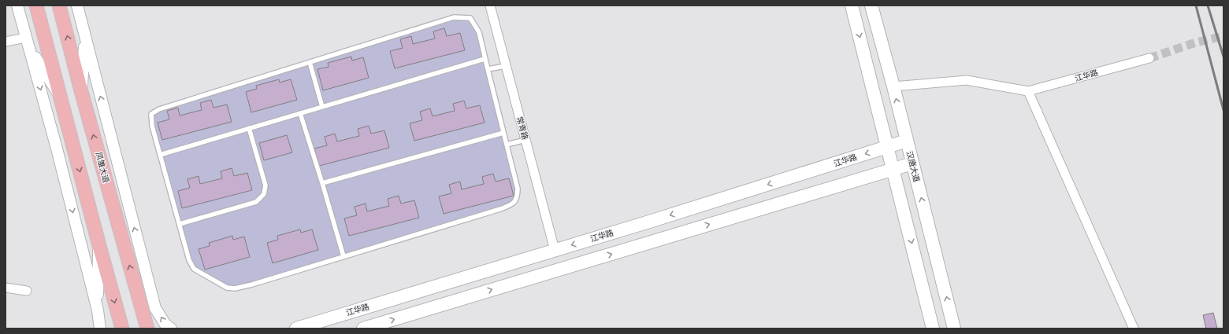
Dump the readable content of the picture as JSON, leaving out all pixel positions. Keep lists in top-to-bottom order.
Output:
{
  "streets": {
    "main road": ["江华路", "汉唐大道", "凤雏大道"],
    "street": ["常青路"]
  },
  "crossings": [
    ["江华路", "常青路"],
    ["江华路", "汉唐大道"]
  ]
}
